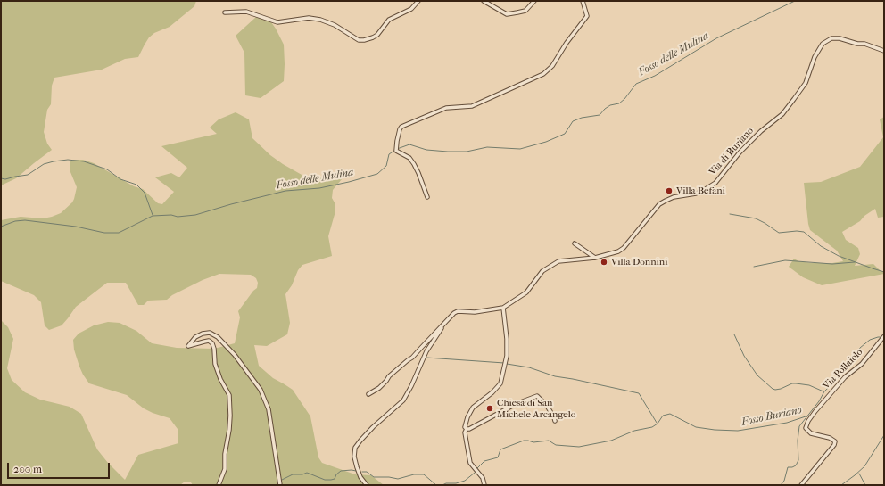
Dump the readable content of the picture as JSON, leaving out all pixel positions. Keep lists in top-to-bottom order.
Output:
{
  "streets": {
    "street": ["Via di Buriano", "Via Pollaiolo"]
  },
  "water": ["Fosso delle Mulina", "Fosso Buriano"],
  "places": ["Villa Befani", "Villa Donnini", "Chiesa di San Michele Arcangelo"],
  "scale_bar": "200 m"
}
